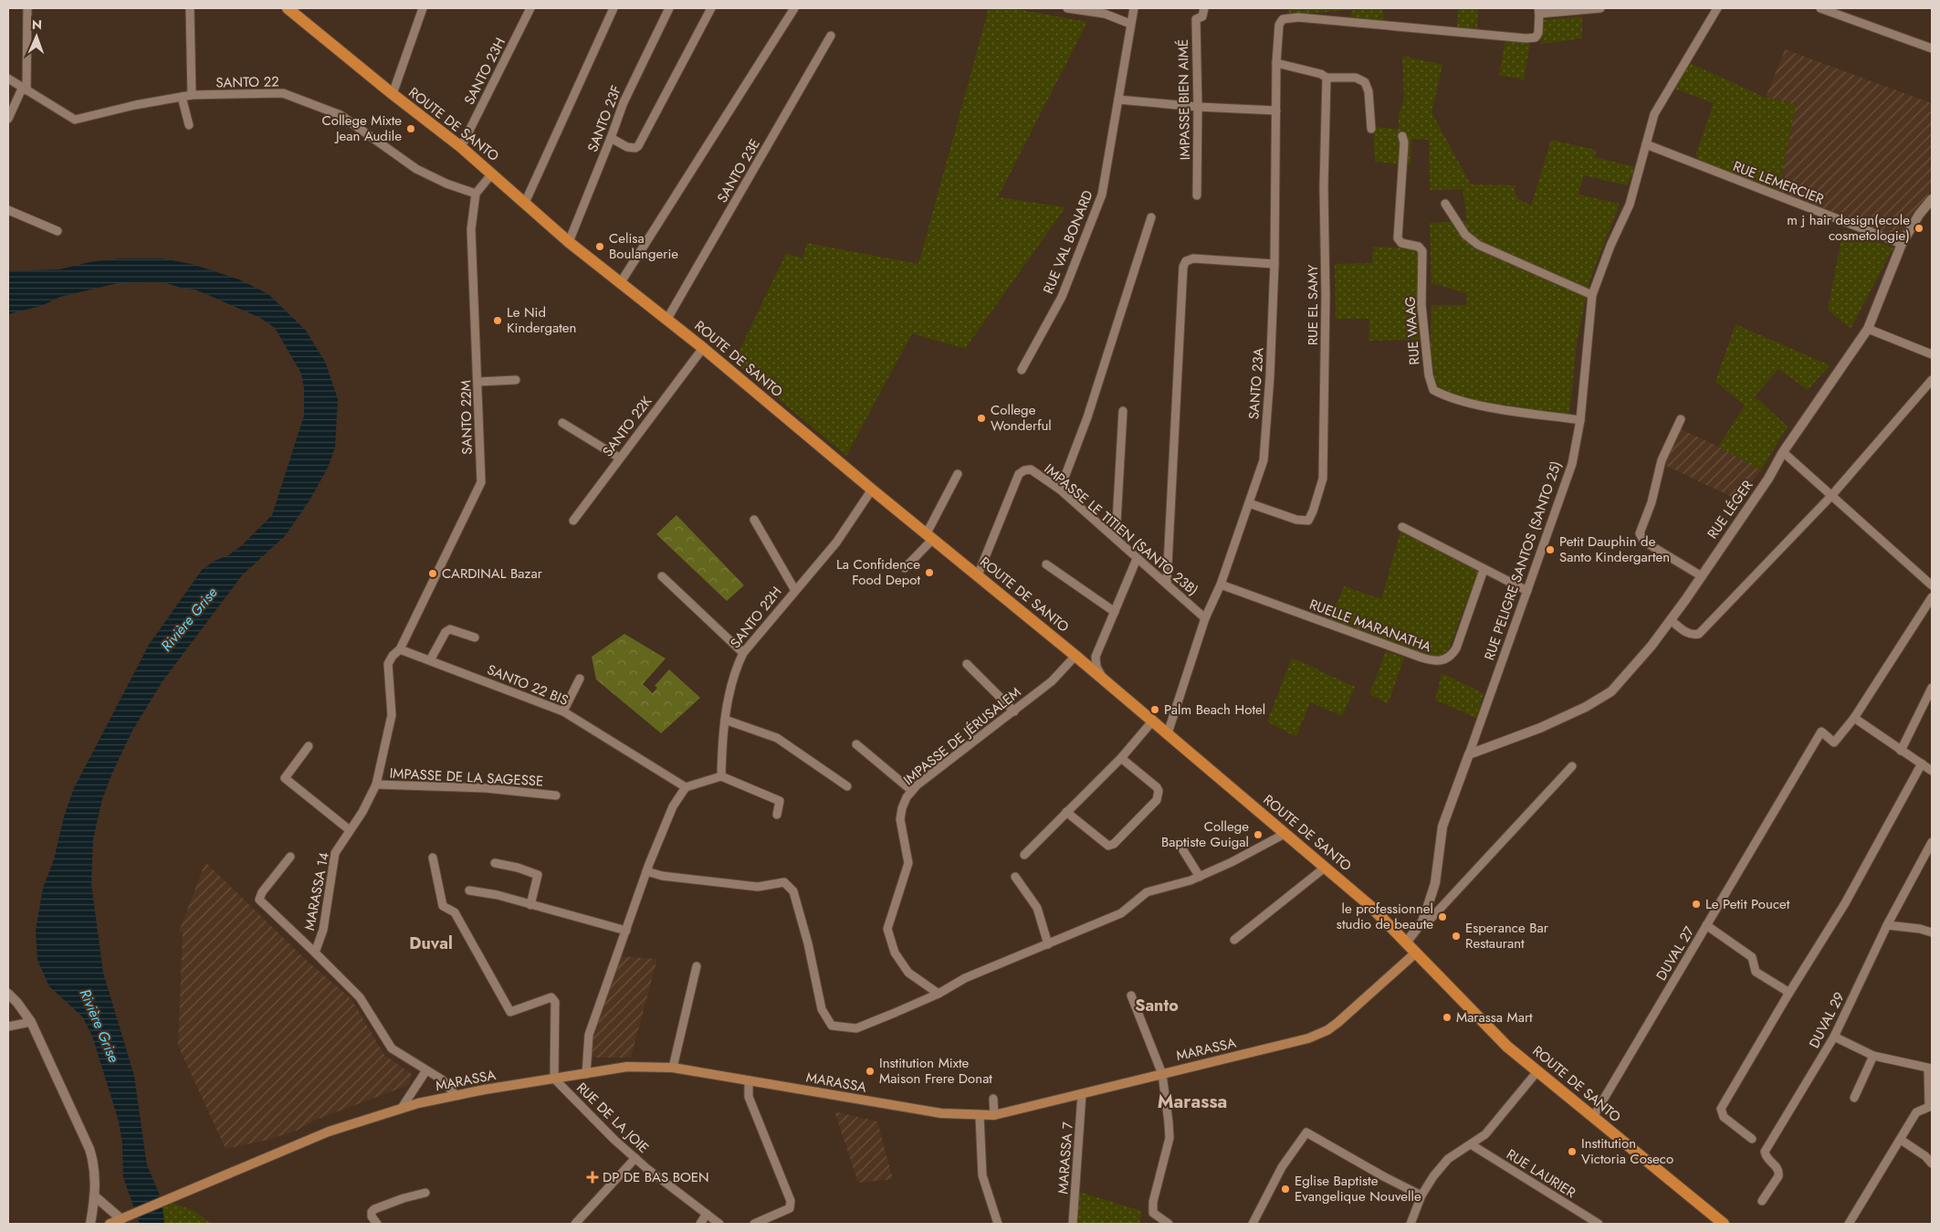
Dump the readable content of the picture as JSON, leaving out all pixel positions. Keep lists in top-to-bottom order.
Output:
{
  "streets": {
    "main road": ["ROUTE DE SANTO", "MARASSA"],
    "street": [
      "SANTO 23H",
      "SANTO 22",
      "IMPASSE BIEN AIMÉ",
      "SANTO 23F",
      "SANTO 23E",
      "RUE LEMERCIER",
      "RUE VAL BONARD",
      "RUE EL SAMY",
      "RUE WAAG",
      "SANTO 23A",
      "SANTO 22M",
      "SANTO 22K",
      "RUE LÉGER",
      "IMPASSE LE TITIEN (SANTO 23B)",
      "RUE PELIGRE SANTOS (SANTO 25)",
      "SANTO 22H",
      "RUELLE MARANATHA",
      "SANTO 22 BIS",
      "IMPASSE DE JÉRUSALEM",
      "IMPASSE DE LA SAGESSE",
      "MARASSA 14",
      "DUVAL 27",
      "DUVAL 29",
      "RUE DE LA JOIE",
      "MARASSA 7",
      "RUE LAURIER"
    ]
  },
  "crossings": [
    ["SANTO 23H", "ROUTE DE SANTO"],
    ["SANTO 22", "SANTO 22M"],
    ["SANTO 23F", "ROUTE DE SANTO"],
    ["ROUTE DE SANTO", "SANTO 23E"],
    ["ROUTE DE SANTO", "SANTO 23A"],
    ["ROUTE DE SANTO", "SANTO 22K"],
    ["ROUTE DE SANTO", "IMPASSE LE TITIEN (SANTO 23B)"],
    ["ROUTE DE SANTO", "RUE PELIGRE SANTOS (SANTO 25)"],
    ["ROUTE DE SANTO", "SANTO 22H"],
    ["ROUTE DE SANTO", "IMPASSE DE JÉRUSALEM"],
    ["ROUTE DE SANTO", "DUVAL 27"],
    ["ROUTE DE SANTO", "MARASSA"],
    ["RUE LEMERCIER", "RUE LÉGER"],
    ["RUE LEMERCIER", "RUE PELIGRE SANTOS (SANTO 25)"],
    ["RUE EL SAMY", "SANTO 23A"],
    ["RUE WAAG", "RUE PELIGRE SANTOS (SANTO 25)"],
    ["SANTO 23A", "IMPASSE LE TITIEN (SANTO 23B)"],
    ["SANTO 23A", "RUELLE MARANATHA"],
    ["SANTO 22M", "SANTO 22 BIS"],
    ["SANTO 22M", "MARASSA 14"],
    ["RUE LÉGER", "RUE PELIGRE SANTOS (SANTO 25)"],
    ["SANTO 22 BIS", "MARASSA 14"],
    ["IMPASSE DE LA SAGESSE", "MARASSA 14"],
    ["MARASSA", "RUE DE LA JOIE"],
    ["MARASSA", "MARASSA 7"]
  ],
  "districts": ["Duval", "Santo", "Marassa"],
  "water": ["Rivière Grise"],
  "places": {
    "other": [
      "College Mixte Jean Audile",
      "m j hair design(ecole cosmetologie)",
      "Celisa Boulangerie",
      "Le Nid Kindergaten",
      "College Wonderful",
      "Petit Dauphin de Santo Kindergarten",
      "La Confidence Food Depot",
      "CARDINAL Bazar",
      "Palm Beach Hotel",
      "College Baptiste Guigal",
      "Le Petit Poucet",
      "le professionnel studio de beaute",
      "Esperance Bar Restaurant",
      "Marassa Mart",
      "Institution Mixte Maison Frere Donat",
      "Institution Victoria Coseco",
      "Eglise Baptiste Evangelique Nouvelle"
    ],
    "health": ["DP DE BAS BOEN"]
  },
  "north": "top"
}
